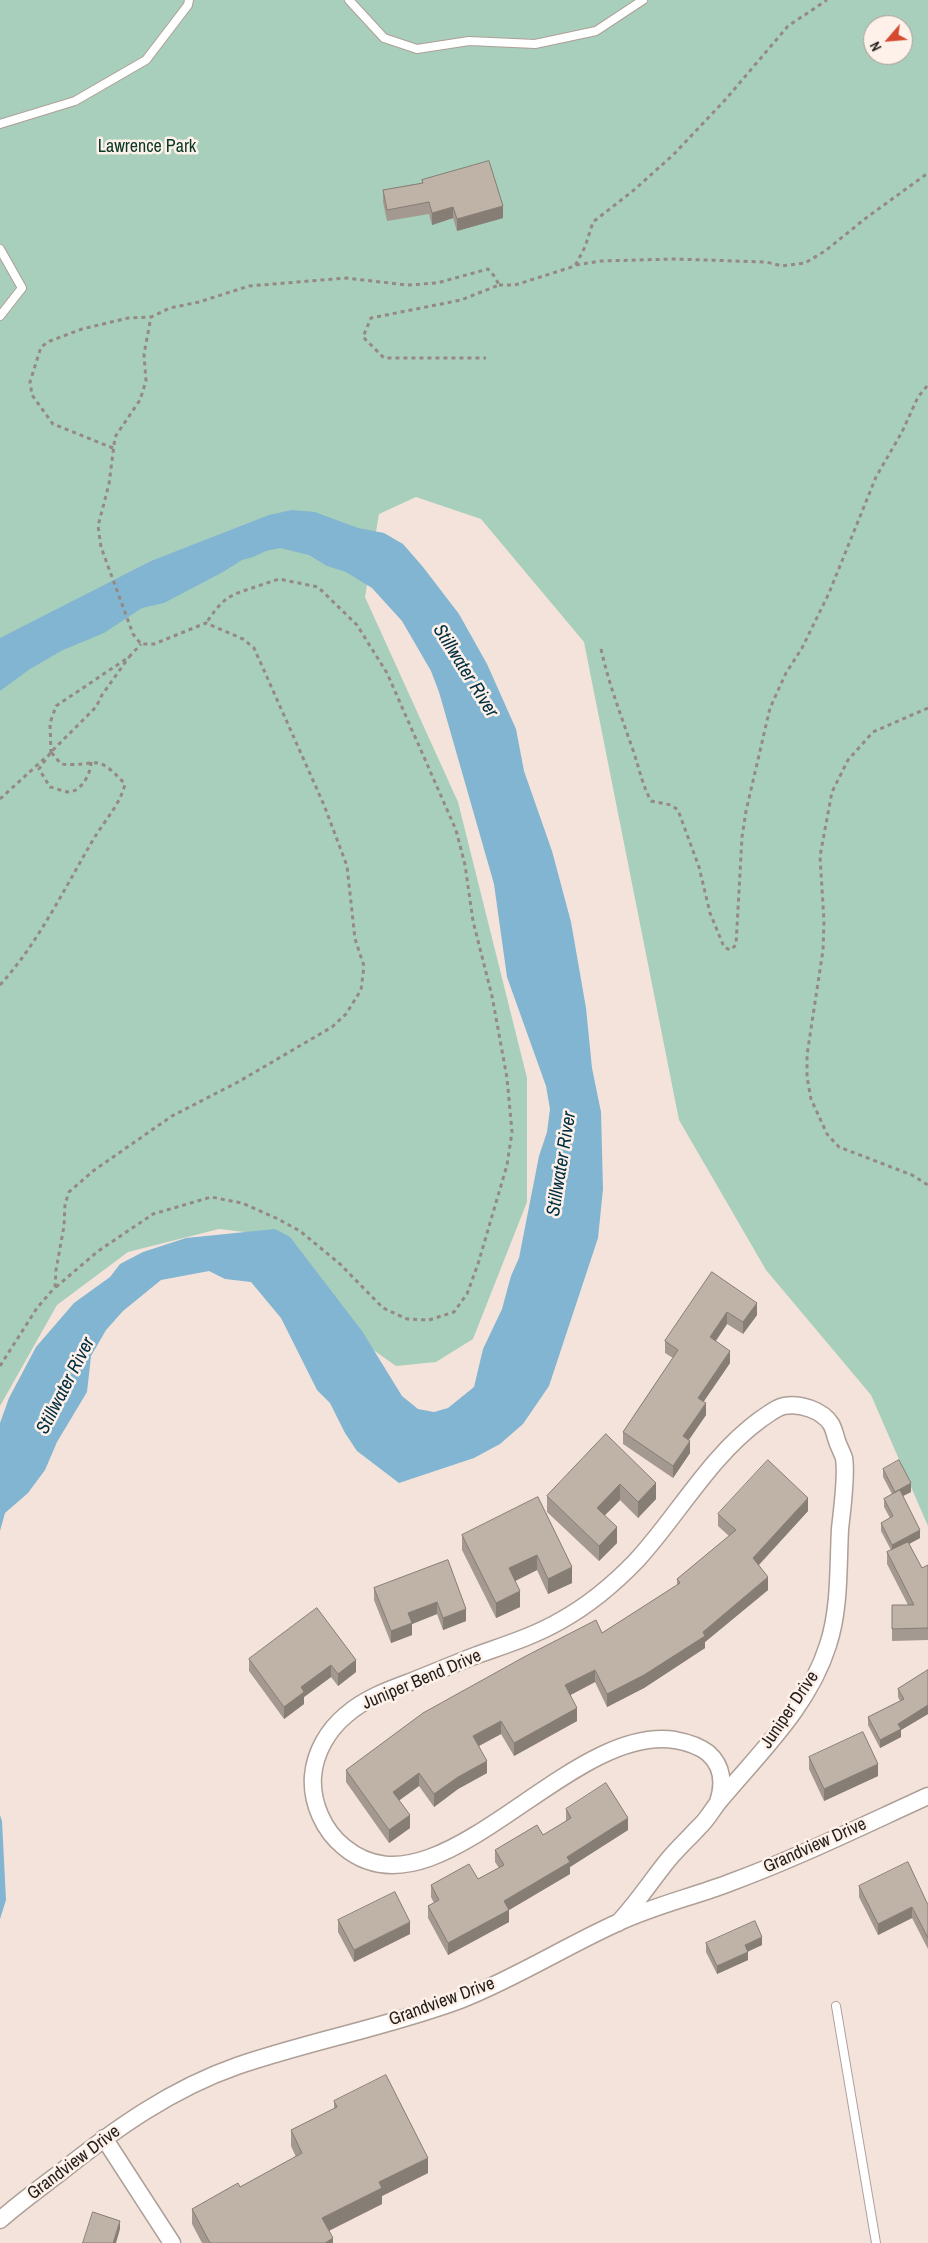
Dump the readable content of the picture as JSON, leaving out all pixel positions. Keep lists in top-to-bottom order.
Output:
{
  "streets": {
    "street": ["Juniper Bend Drive", "Juniper Drive", "Grandview Drive"]
  },
  "crossings": [
    ["Juniper Bend Drive", "Juniper Drive"],
    ["Juniper Drive", "Grandview Drive"]
  ],
  "water": ["Stillwater River"],
  "parks": ["Lawrence Park"],
  "north": "bottom left"
}
